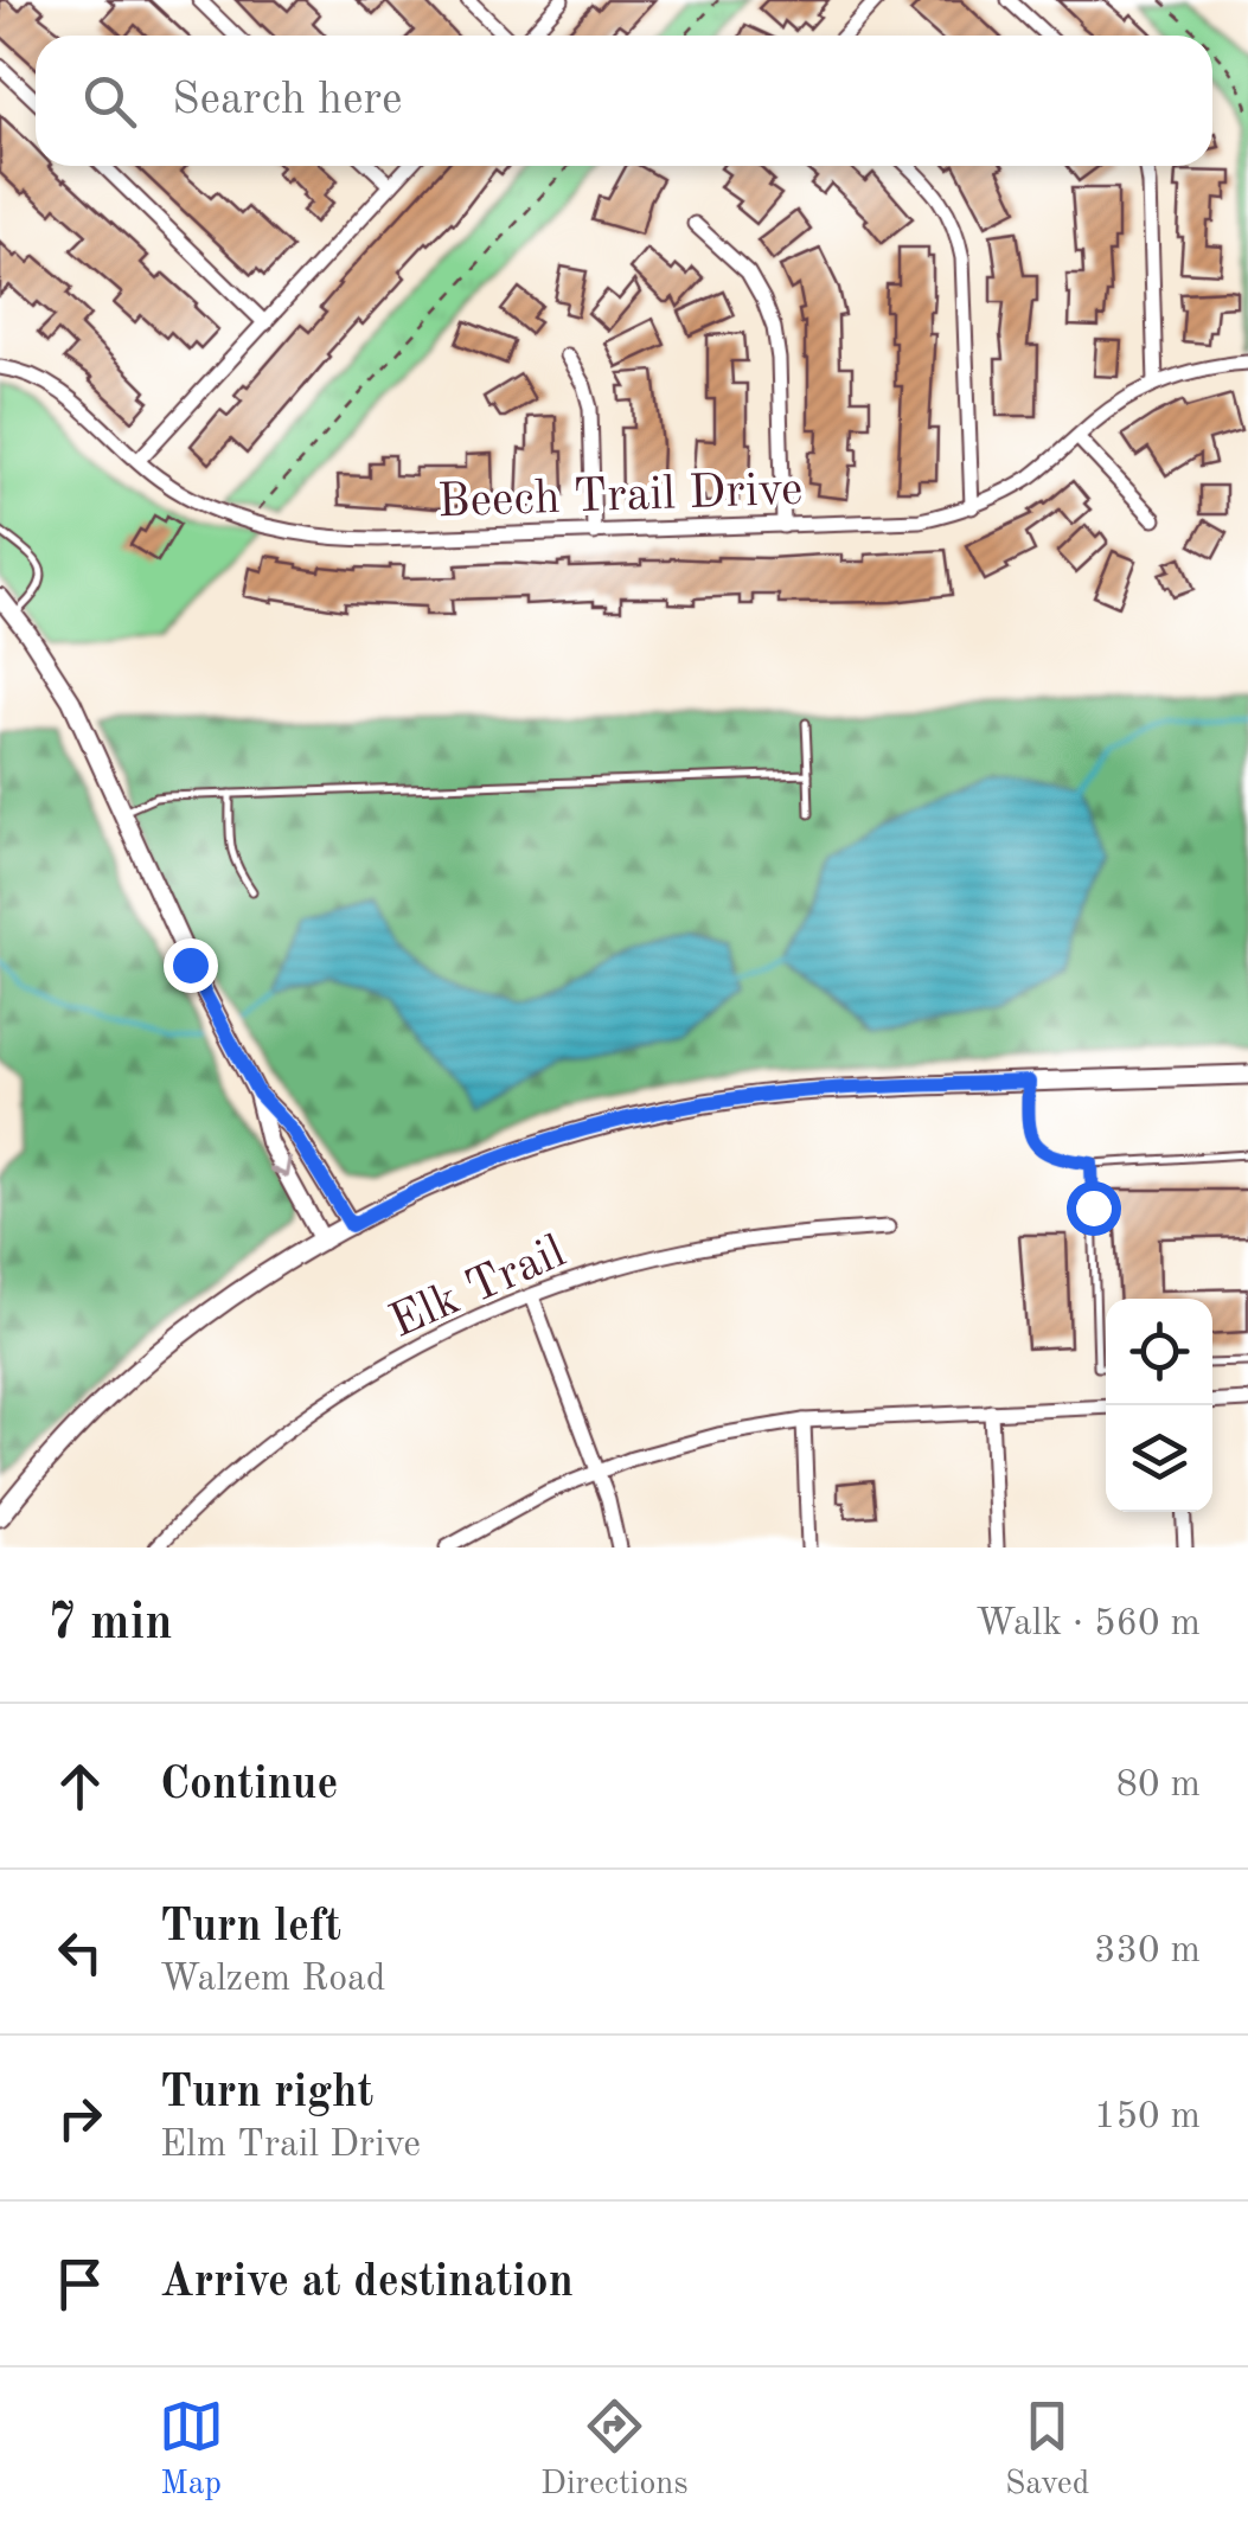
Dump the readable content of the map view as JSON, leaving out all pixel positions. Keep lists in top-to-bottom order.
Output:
{
  "streets": {
    "street": ["Beech Trail Drive", "Elk Trail"]
  },
  "page": {
    "search": "Search here",
    "heading": ["7 min", "Walk · 560 m"],
    "list": [
      ["Continue", "80 m"],
      ["Turn left", "Walzem Road", "330 m"],
      ["Turn right", "Elm Trail Drive", "150 m"],
      "Arrive at destination"
    ],
    "nav": ["Map", "Directions", "Saved"]
  }
}
